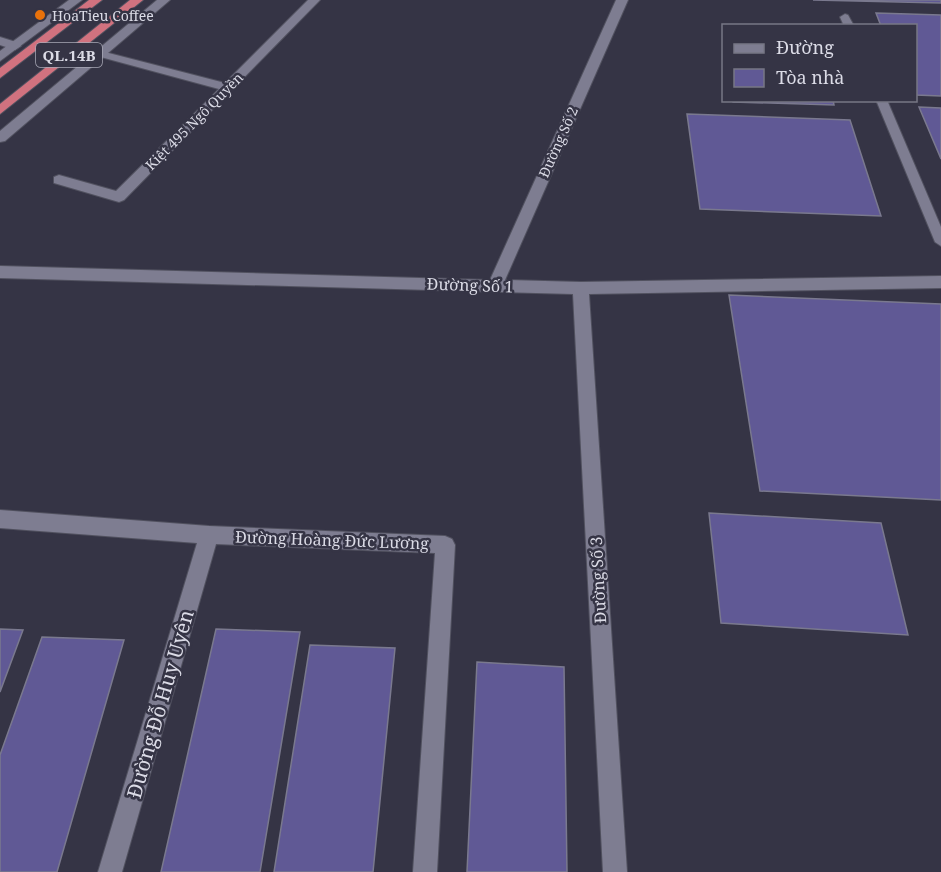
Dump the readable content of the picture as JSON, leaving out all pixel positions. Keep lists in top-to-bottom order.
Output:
{
  "streets": {
    "highway": ["QL.14B"],
    "street": [
      "Kiệt 495 Ngô Quyền",
      "Đường Số 2",
      "Đường Số 1",
      "Đường Hoàng Đức Lương",
      "Đường Số 3",
      "Đường Đỗ Huy Uyên"
    ]
  },
  "crossings": [
    ["Đường Số 2", "Đường Số 1"],
    ["Đường Số 1", "Đường Số 3"],
    ["Đường Hoàng Đức Lương", "Đường Đỗ Huy Uyên"]
  ],
  "places": ["HoaTieu Coffee"],
  "legend": ["Đường", "Tòa nhà"]
}
